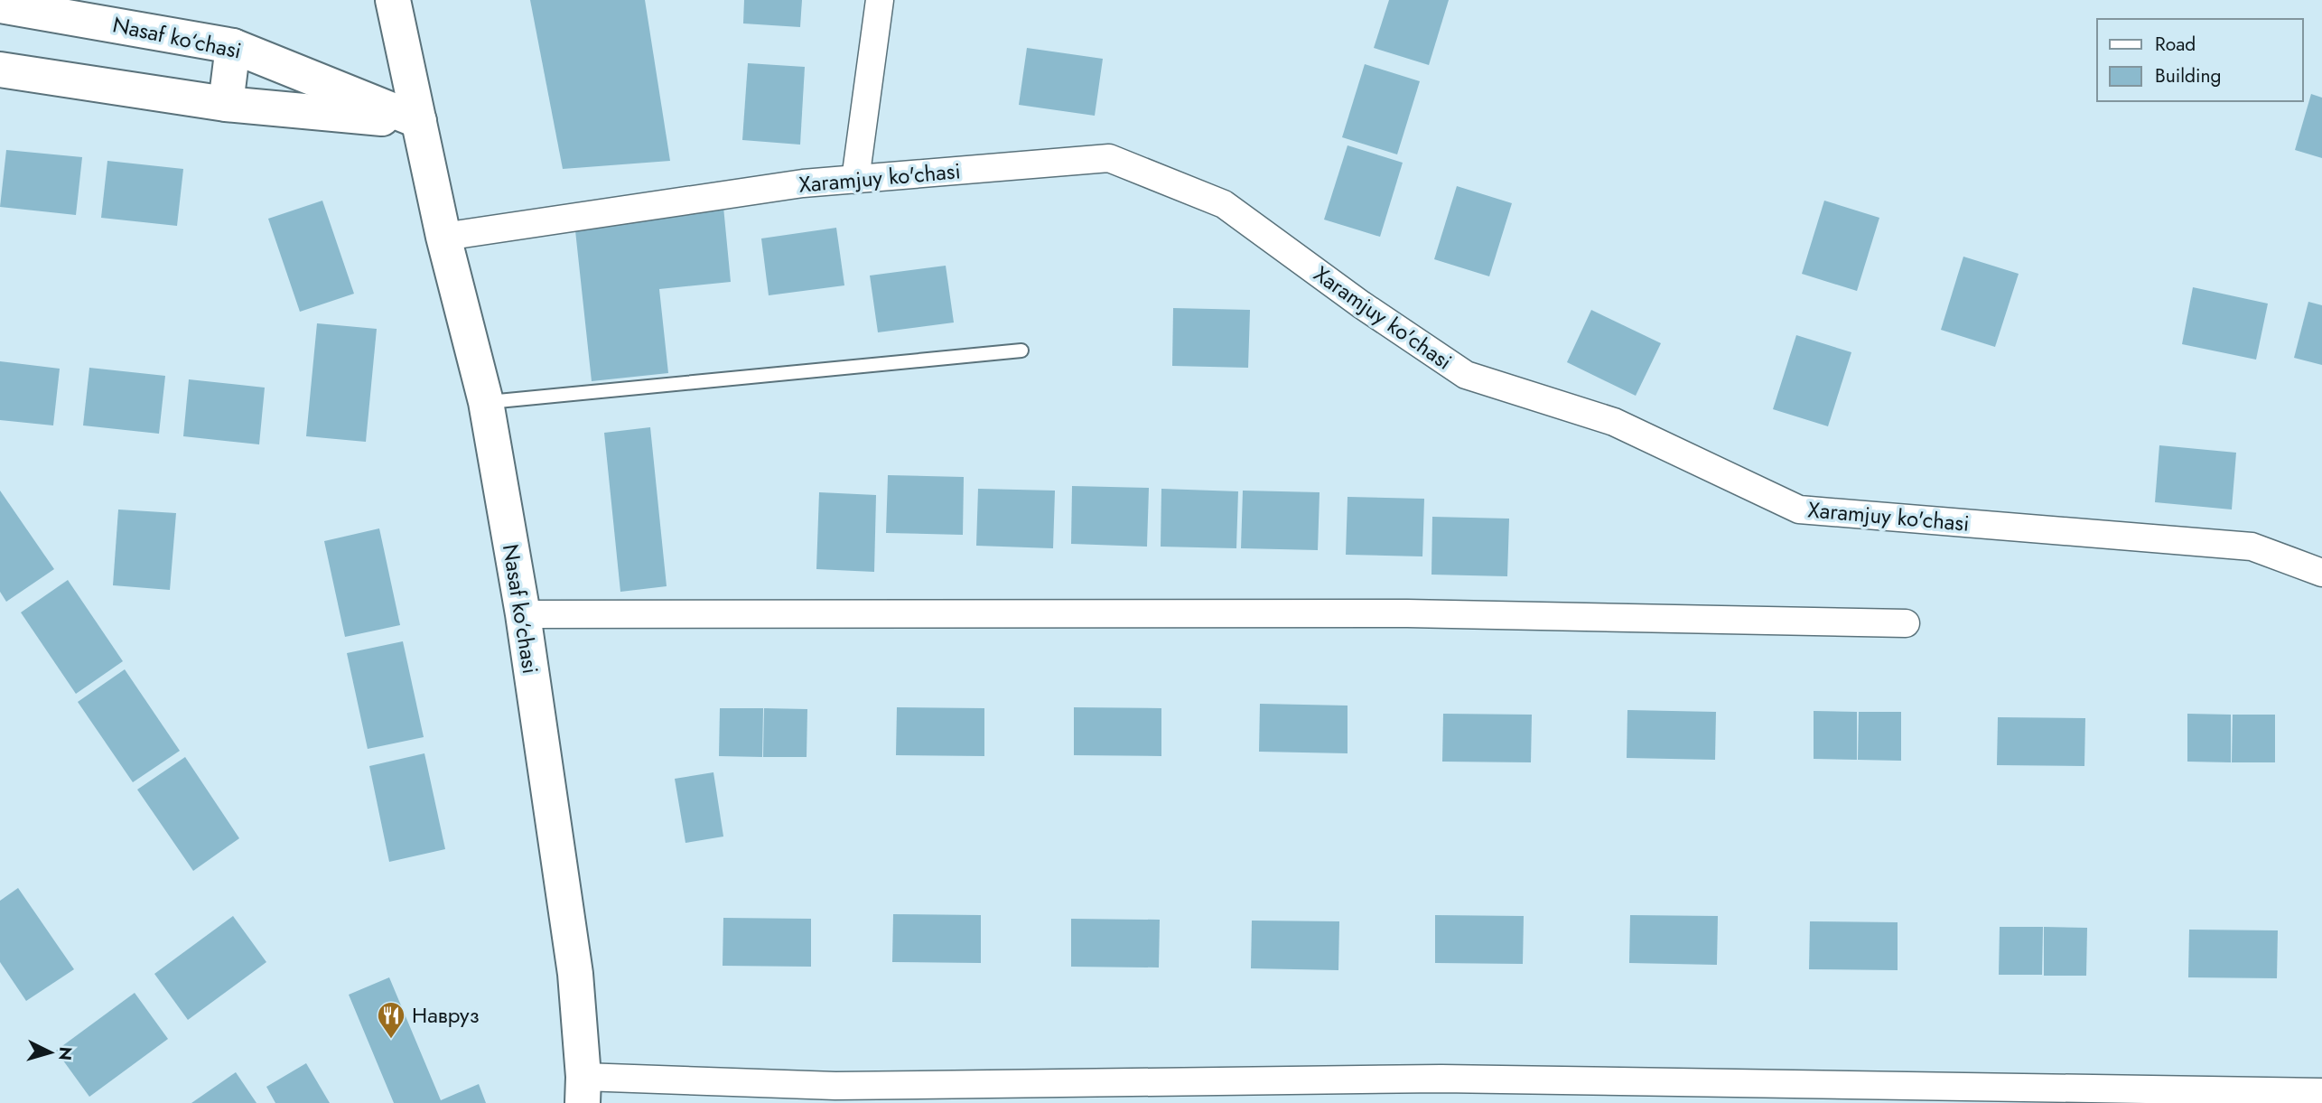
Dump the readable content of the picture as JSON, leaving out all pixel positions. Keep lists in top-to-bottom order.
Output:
{
  "streets": {
    "main road": ["Nasaf ko‘chasi"],
    "street": ["Xaramjuy ko'chasi"]
  },
  "crossings": [
    ["Nasaf ko‘chasi", "Xaramjuy ko'chasi"]
  ],
  "places": {
    "restaurant": ["Навруз"]
  },
  "legend": ["Road", "Building"],
  "north": "right"
}
